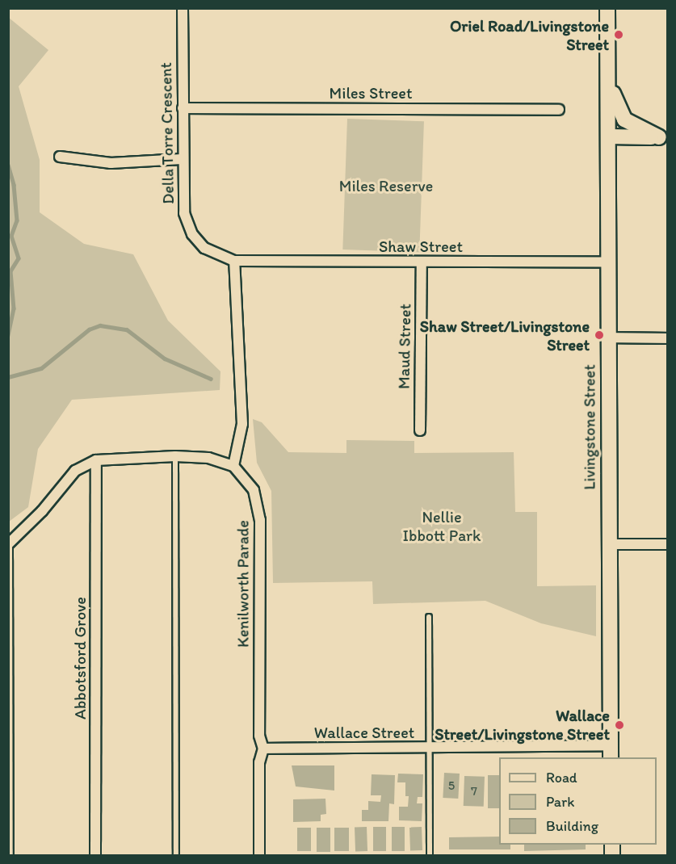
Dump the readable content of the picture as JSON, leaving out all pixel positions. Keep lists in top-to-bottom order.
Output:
{
  "streets": {
    "main road": ["Livingstone Street"],
    "street": [
      "Miles Street",
      "Della Torre Crescent",
      "Shaw Street",
      "Maud Street",
      "Kenilworth Parade",
      "Abbotsford Grove",
      "Wallace Street"
    ]
  },
  "crossings": [
    ["Miles Street", "Della Torre Crescent"],
    ["Della Torre Crescent", "Shaw Street"],
    ["Shaw Street", "Maud Street"],
    ["Shaw Street", "Livingstone Street"],
    ["Livingstone Street", "Wallace Street"],
    ["Kenilworth Parade", "Wallace Street"]
  ],
  "parks": ["Miles Reserve", "Nellie Ibbott Park"],
  "places": ["Oriel Road/Livingstone Street", "Shaw Street/Livingstone Street", "Wallace Street/Livingstone Street"],
  "house_numbers": ["5", "7"],
  "legend": ["Road", "Park", "Building"]
}
